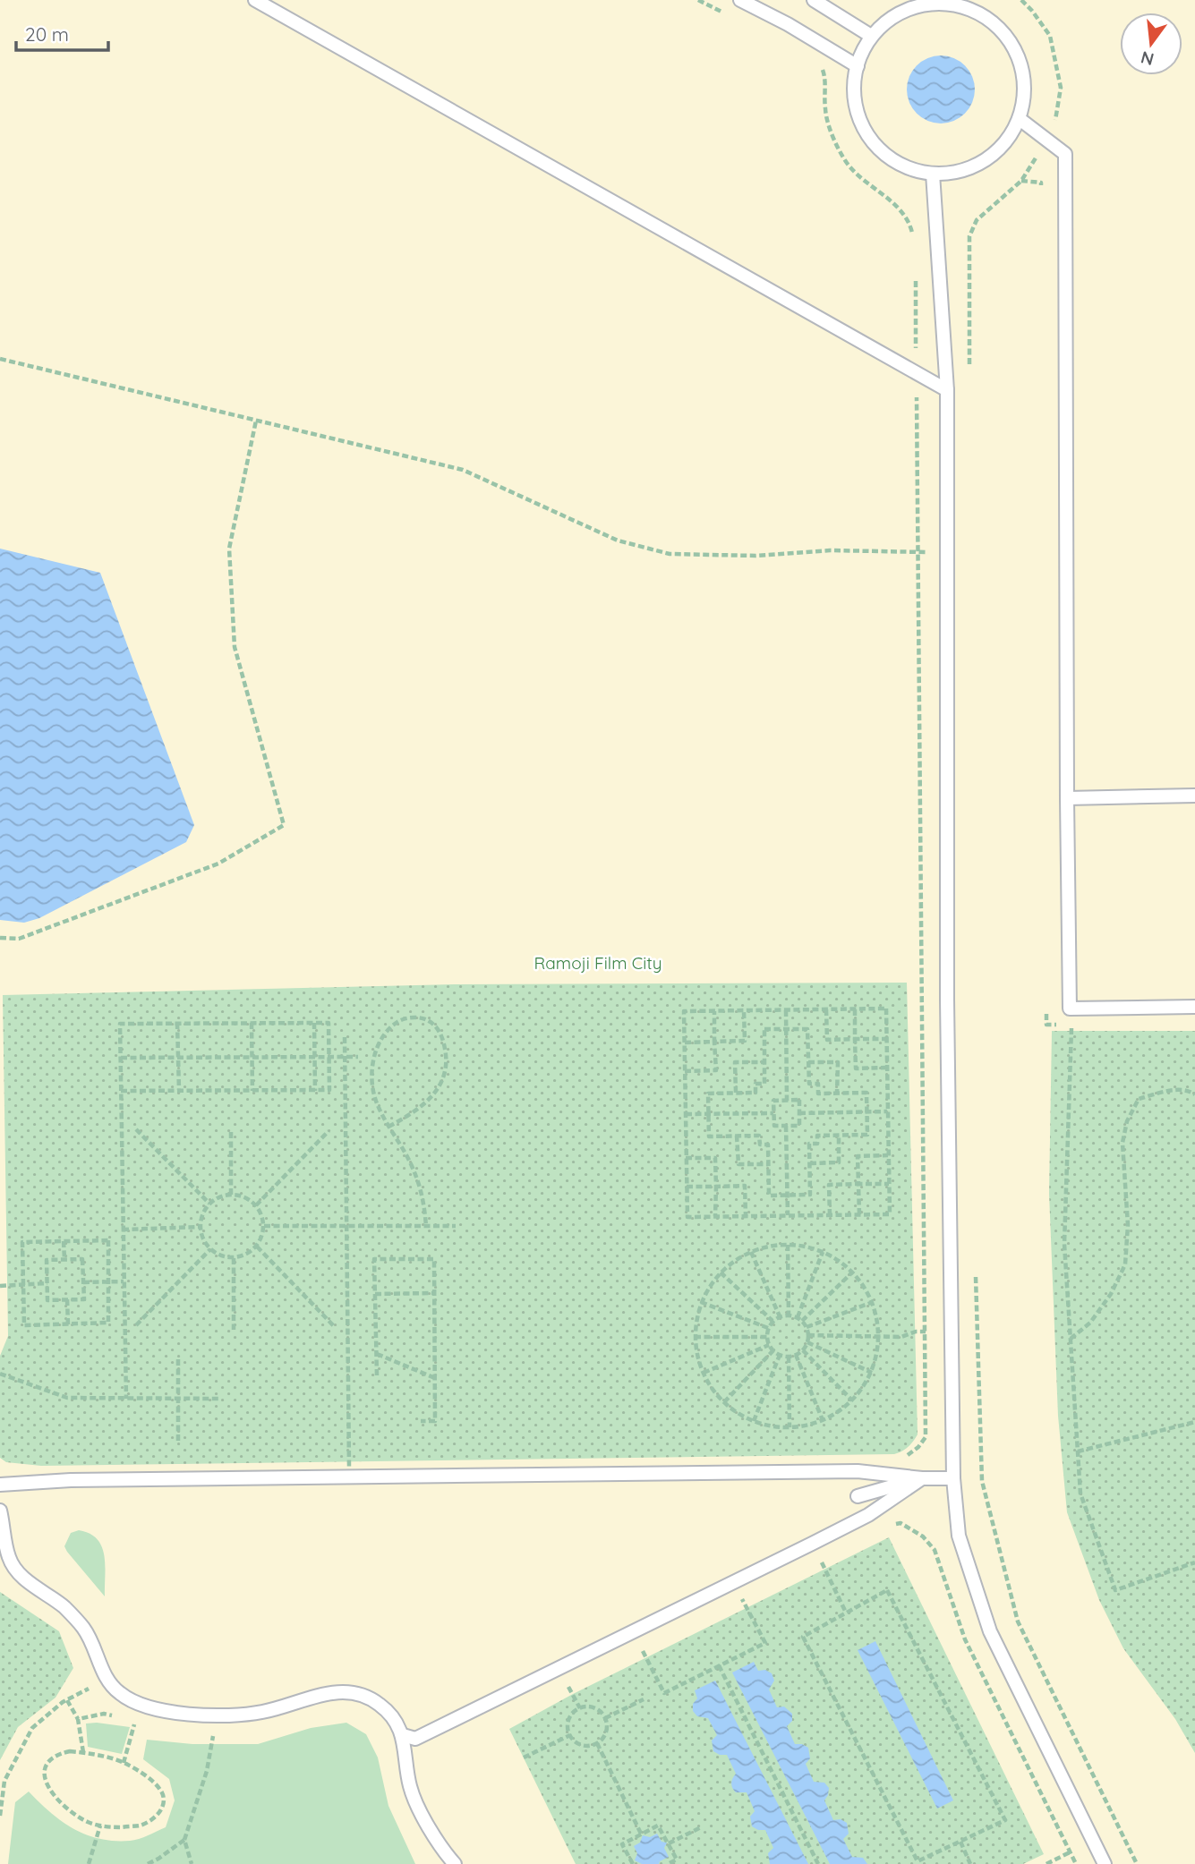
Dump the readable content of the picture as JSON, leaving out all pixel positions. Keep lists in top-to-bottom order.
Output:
{
  "parks": ["Ramoji Film City"],
  "scale_bar": "20 m",
  "north": "bottom"
}
